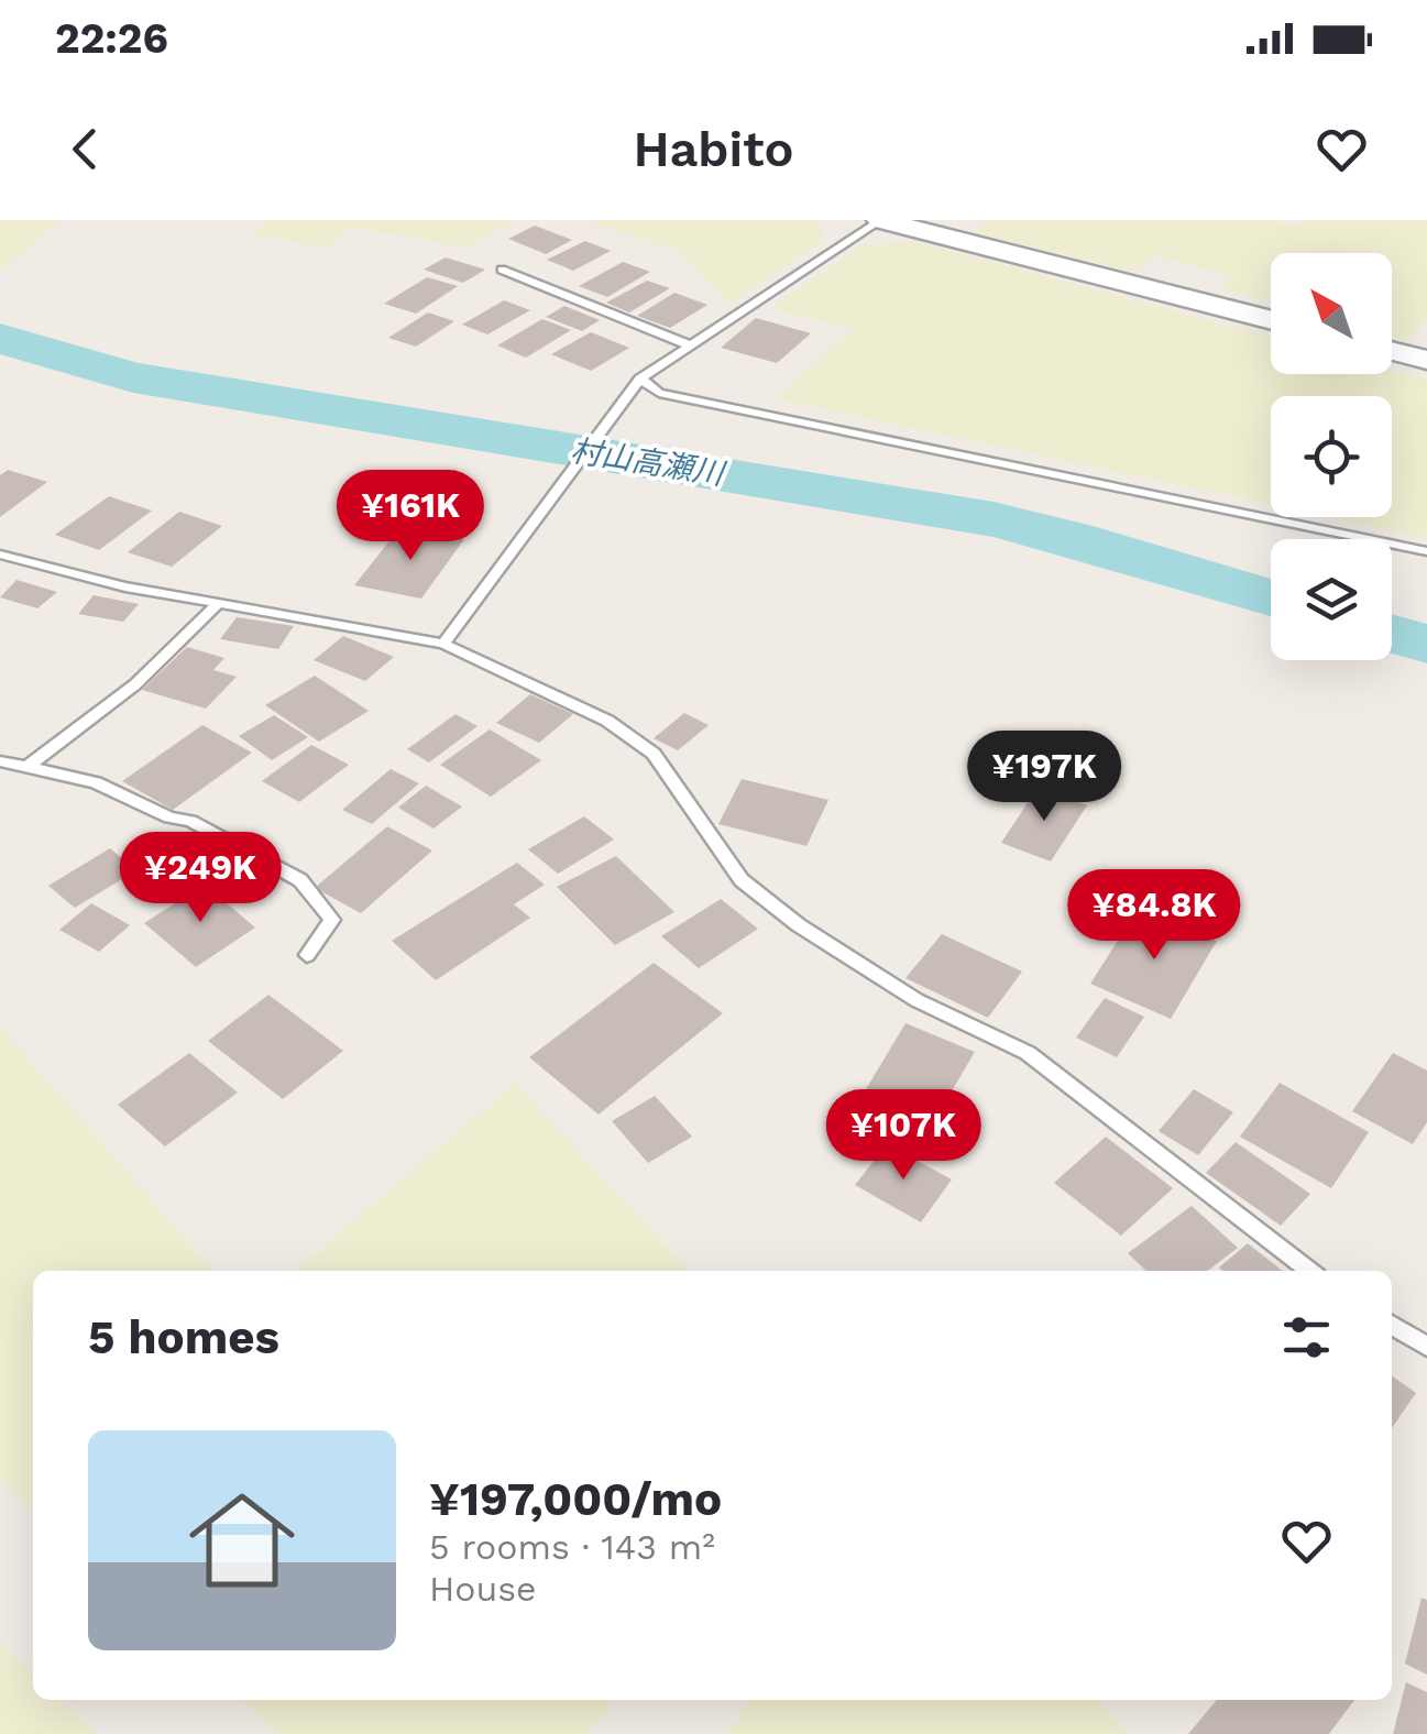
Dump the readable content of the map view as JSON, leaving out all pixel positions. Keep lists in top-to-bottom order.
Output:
{
  "water": ["村山高瀬川"],
  "north": "top left",
  "page": {
    "status": "22:26",
    "header": "Habito",
    "price": [
      "¥161K",
      "¥197K",
      "¥249K",
      "¥84.8K",
      "¥107K"
    ],
    "heading": "5 homes",
    "list": [
      {
        "name": "¥197,000/mo",
        "note": "5 rooms · 143 m² · House"
      }
    ]
  }
}
